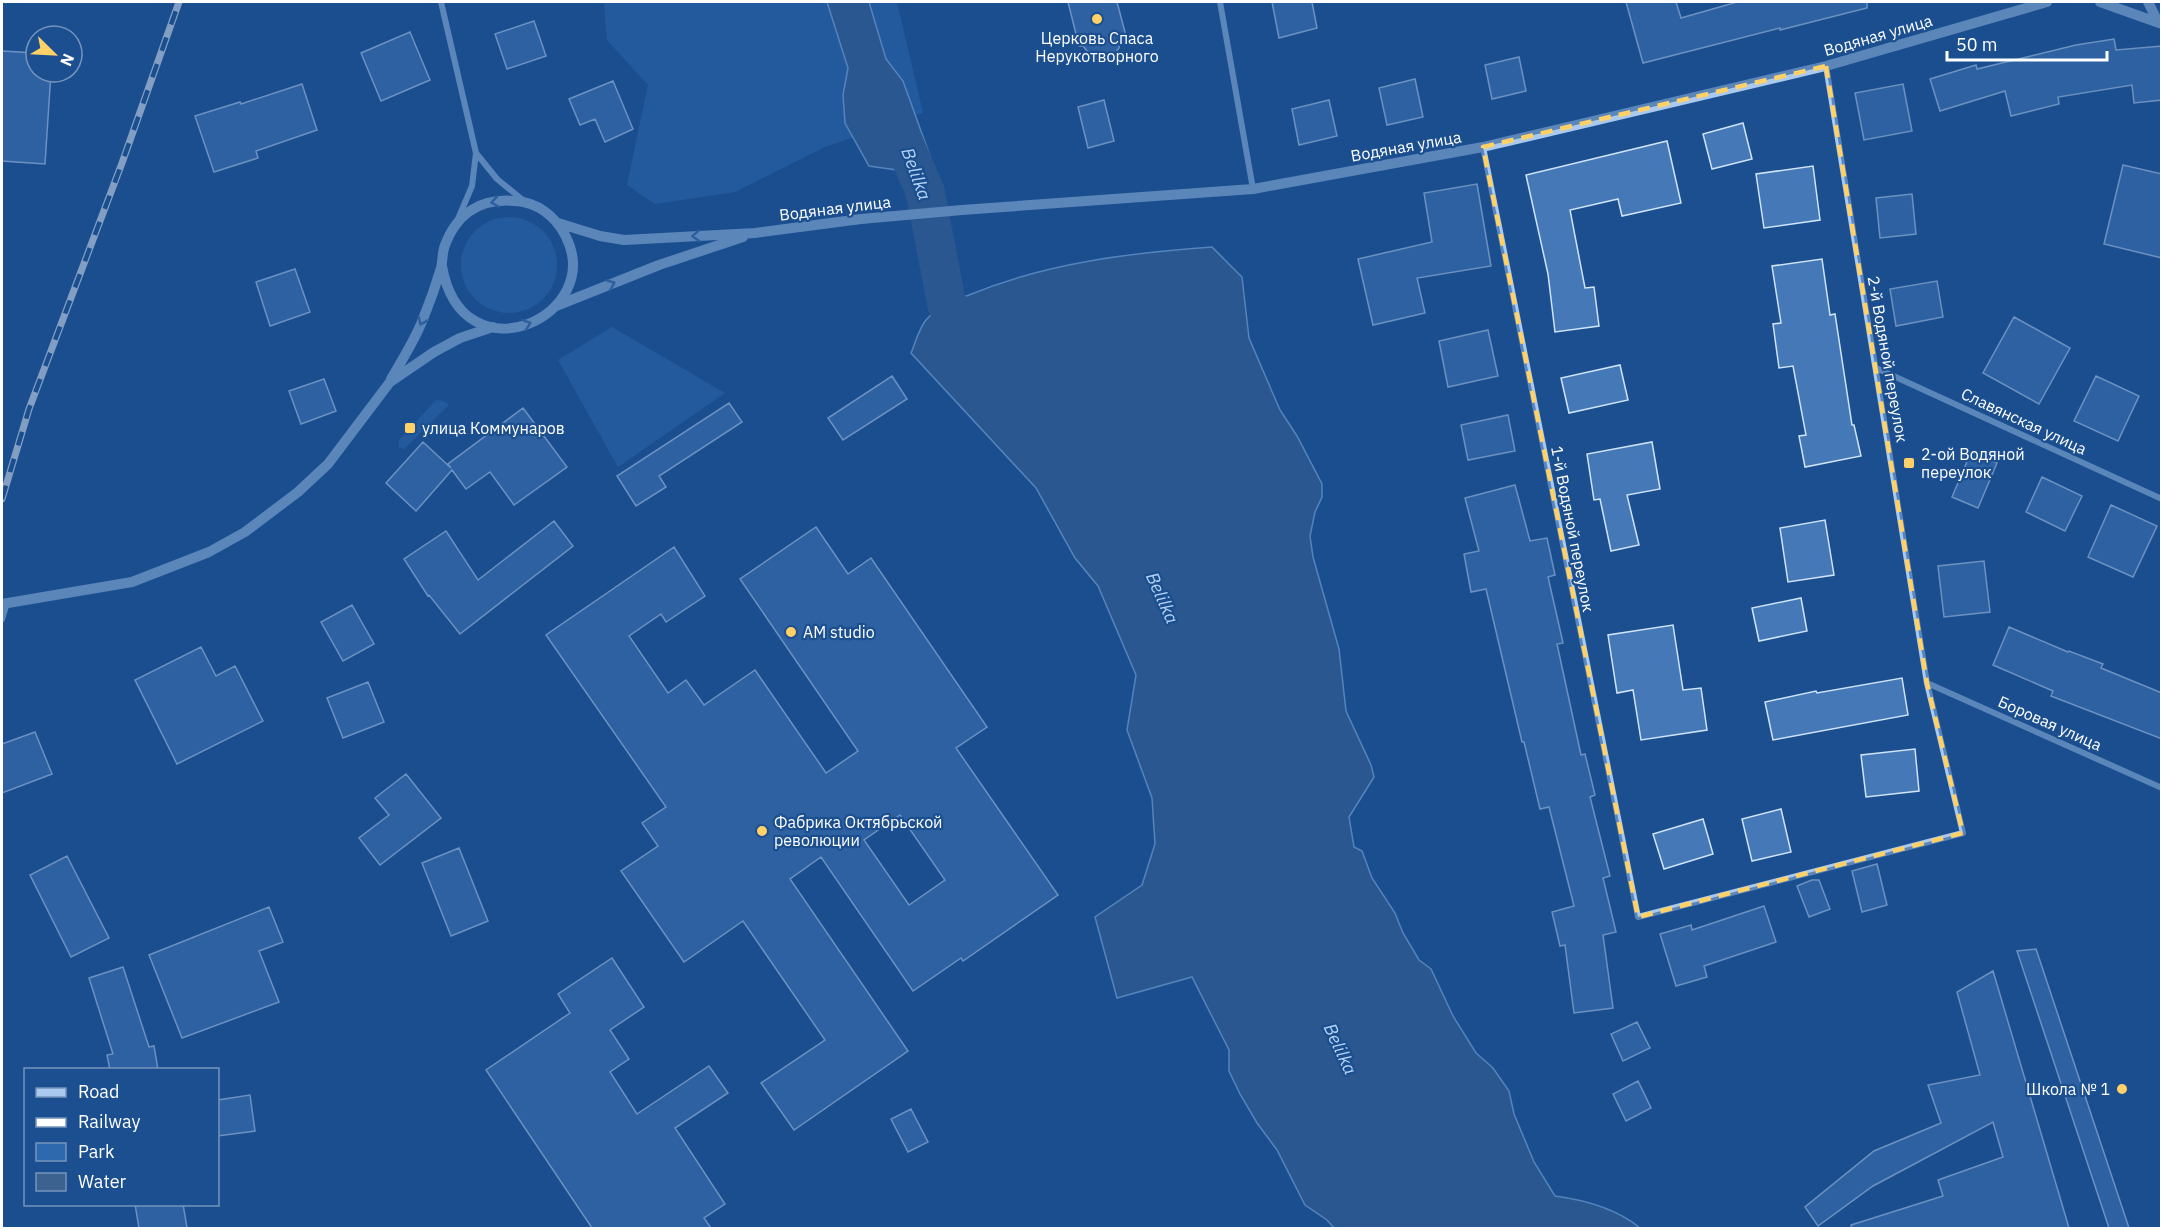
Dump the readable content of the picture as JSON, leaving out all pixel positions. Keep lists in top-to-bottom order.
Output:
{
  "streets": {
    "street": [
      "Водяная улица",
      "2-й Водяной переулок",
      "Славянская улица",
      "1-й Водяной переулок",
      "Боровая улица"
    ]
  },
  "crossings": [
    ["Водяная улица", "2-й Водяной переулок"],
    ["Водяная улица", "1-й Водяной переулок"],
    ["2-й Водяной переулок", "Славянская улица"],
    ["2-й Водяной переулок", "1-й Водяной переулок"],
    ["2-й Водяной переулок", "Боровая улица"]
  ],
  "water": ["Belilka"],
  "places": {
    "other": [
      "Церковь Спаса Нерукотворного",
      "AM studio",
      "Фабрика Октябрьской революции",
      "Школа № 1"
    ],
    "transit": ["улица Коммунаров", "2-ой Водяной переулок"]
  },
  "legend": [
    "Road",
    "Railway",
    "Park",
    "Water"
  ],
  "scale_bar": "50 m",
  "north": "bottom right"
}
